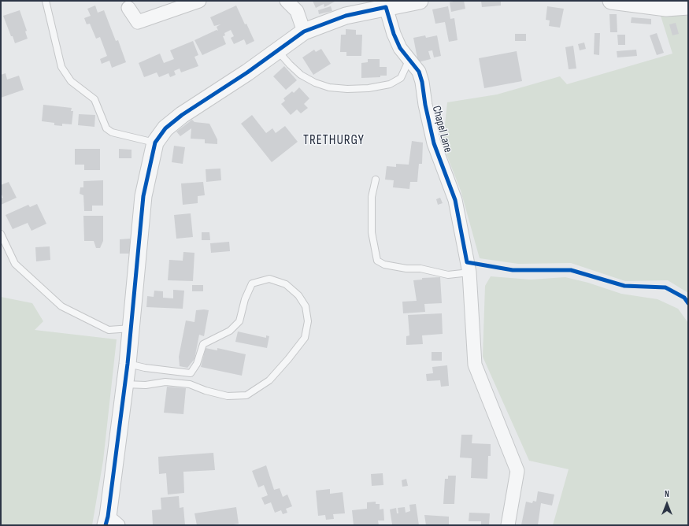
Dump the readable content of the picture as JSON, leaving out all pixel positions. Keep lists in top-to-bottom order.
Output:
{
  "streets": {
    "street": ["Chapel Lane"]
  },
  "districts": ["TRETHURGY"],
  "north": "top"
}
